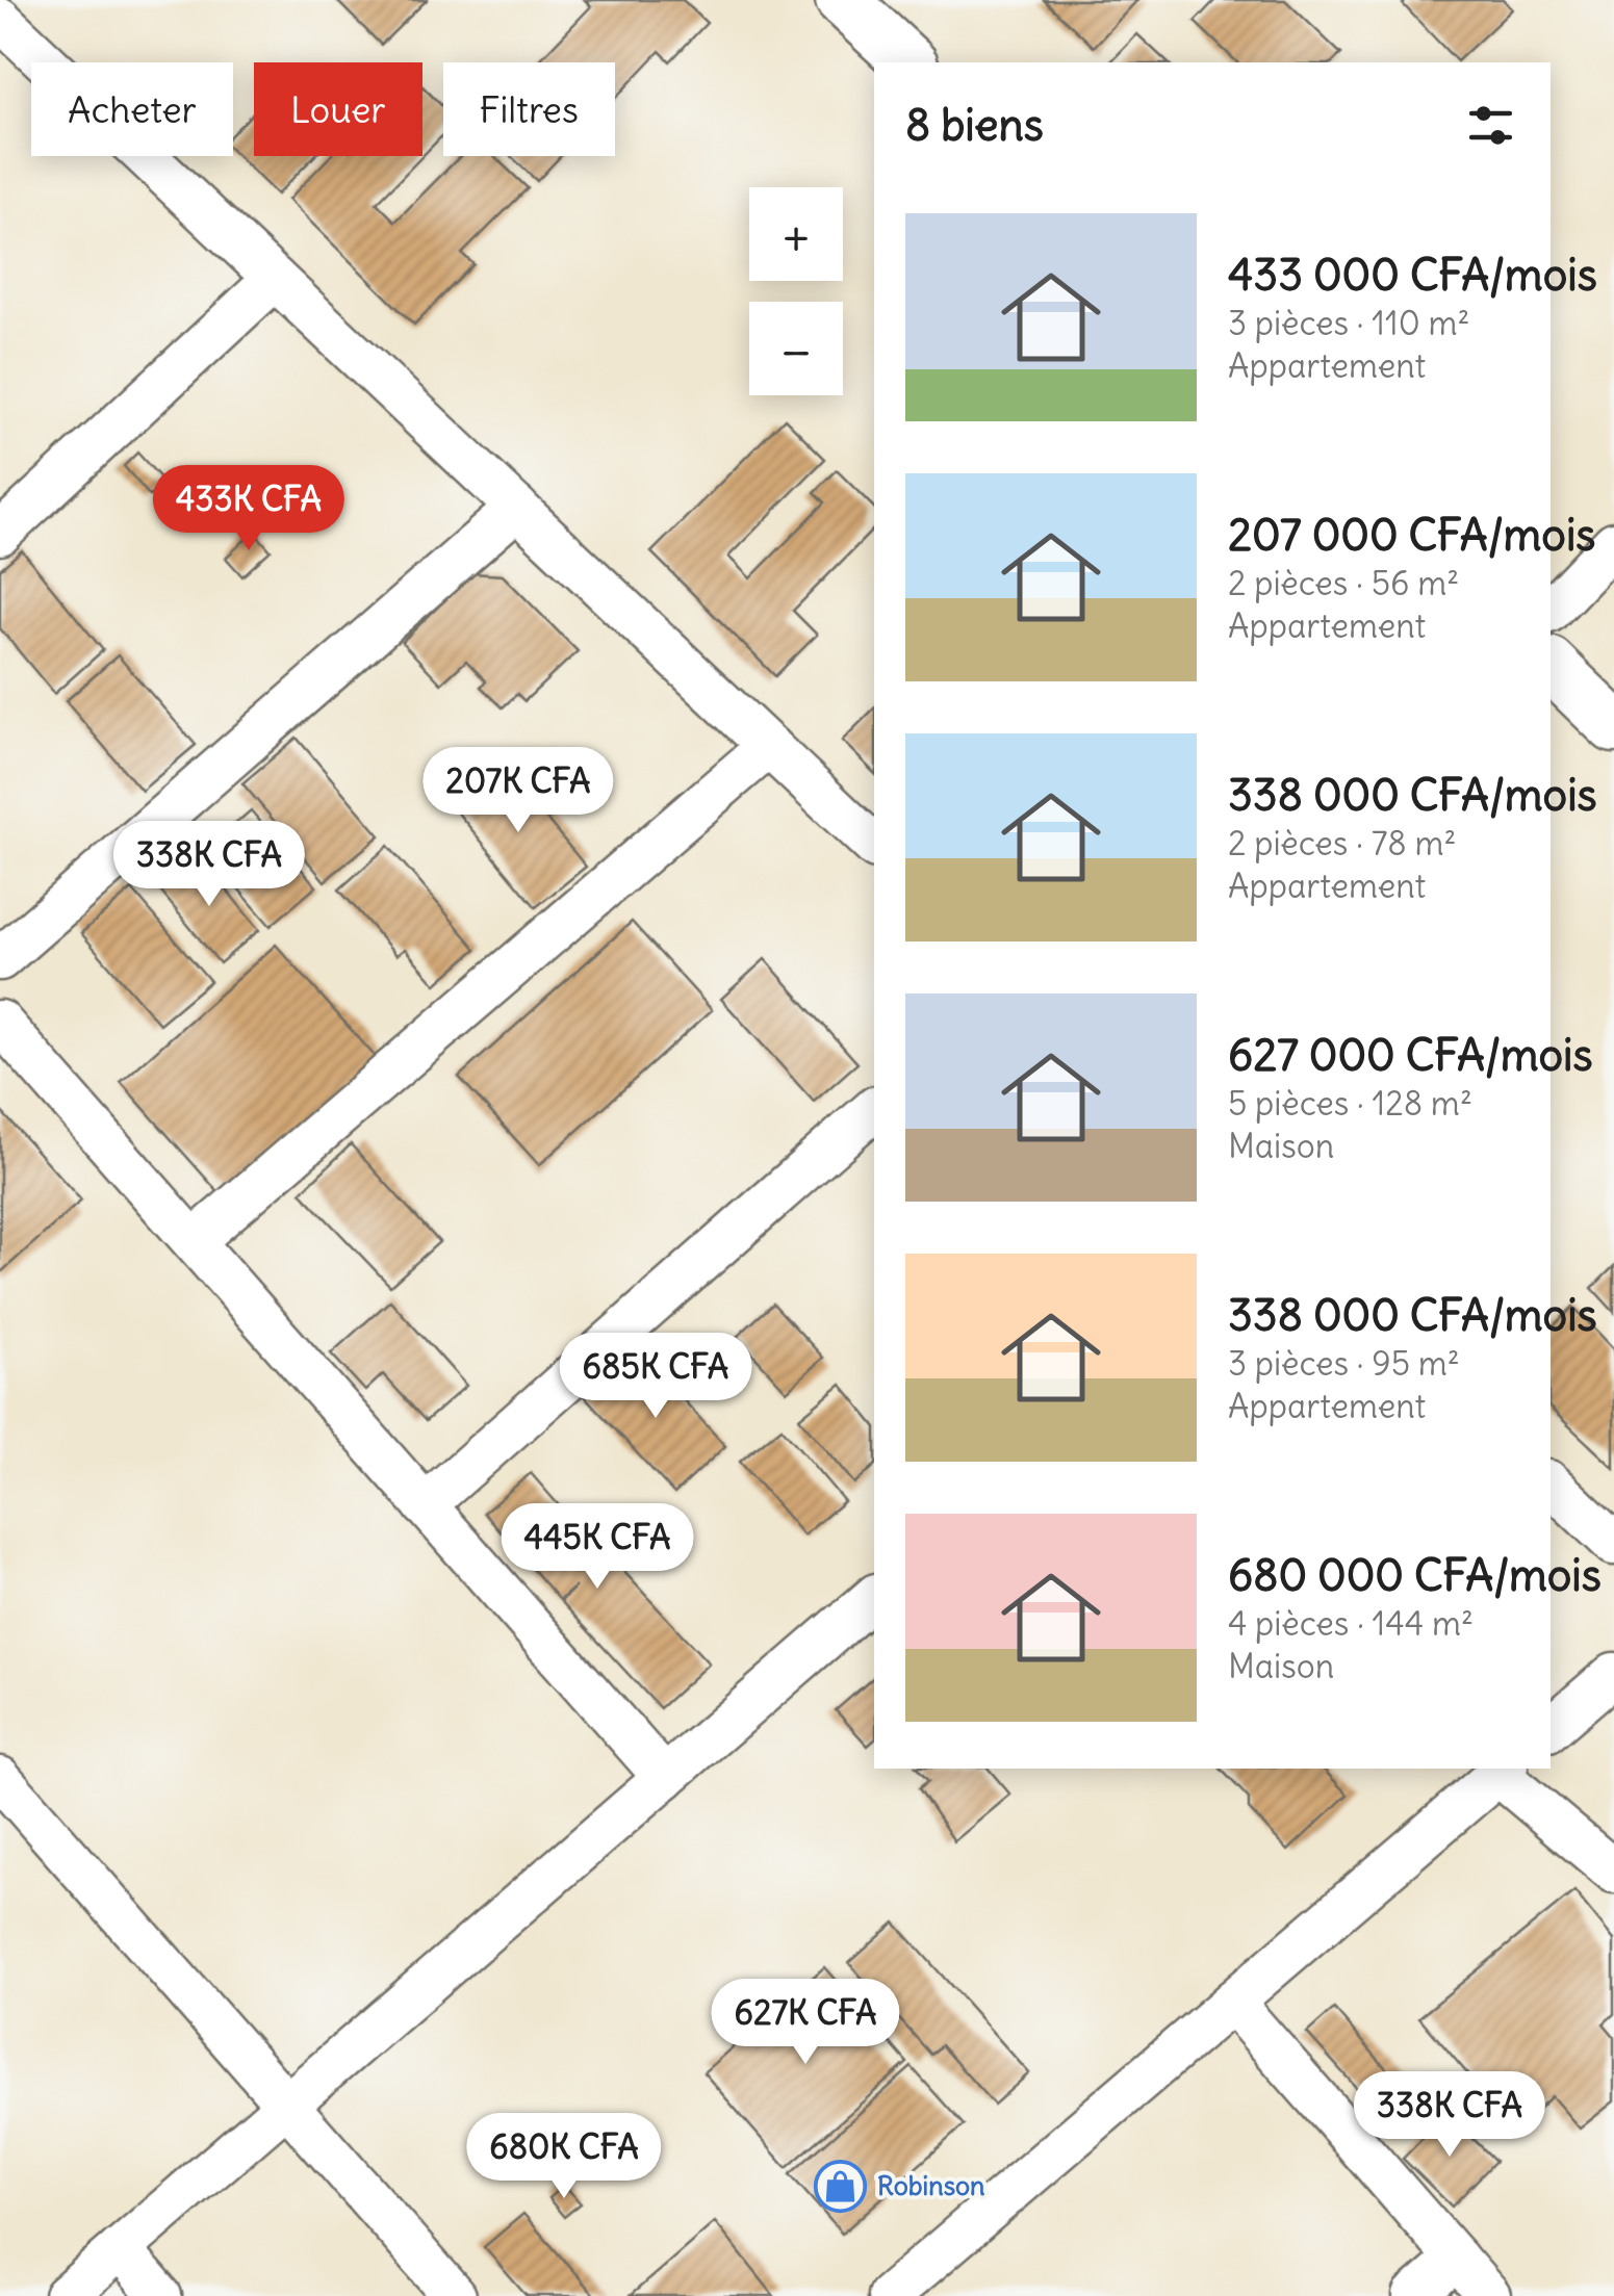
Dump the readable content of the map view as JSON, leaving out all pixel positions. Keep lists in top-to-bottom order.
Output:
{
  "places": {
    "shop": ["Robinson"]
  },
  "page": {
    "chip": ["Acheter", "Louer", "Filtres"],
    "heading": "8 biens",
    "map_buttons": ["+", "−"],
    "list": [
      {
        "name": "433 000 CFA/mois",
        "note": "3 pièces · 110 m² · Appartement"
      },
      {
        "name": "207 000 CFA/mois",
        "note": "2 pièces · 56 m² · Appartement"
      },
      {
        "name": "338 000 CFA/mois",
        "note": "2 pièces · 78 m² · Appartement"
      },
      {
        "name": "627 000 CFA/mois",
        "note": "5 pièces · 128 m² · Maison"
      },
      {
        "name": "338 000 CFA/mois",
        "note": "3 pièces · 95 m² · Appartement"
      },
      {
        "name": "680 000 CFA/mois",
        "note": "4 pièces · 144 m² · Maison"
      }
    ],
    "price": [
      "433K CFA",
      "207K CFA",
      "338K CFA",
      "685K CFA",
      "445K CFA",
      "627K CFA",
      "338K CFA",
      "680K CFA"
    ]
  }
}
